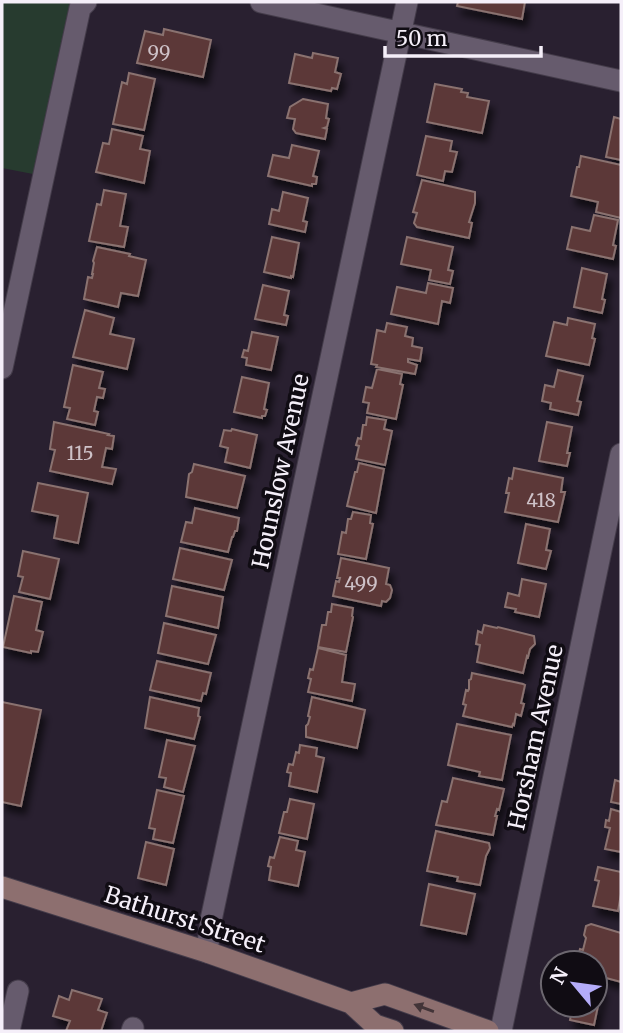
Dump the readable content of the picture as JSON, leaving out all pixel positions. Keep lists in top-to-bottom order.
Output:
{
  "streets": {
    "main road": ["Bathurst Street"],
    "street": ["Hounslow Avenue", "Horsham Avenue"]
  },
  "crossings": [
    ["Hounslow Avenue", "Bathurst Street"]
  ],
  "house_numbers": [
    "99",
    "115",
    "418",
    "499"
  ],
  "scale_bar": "50 m",
  "north": "top left"
}
